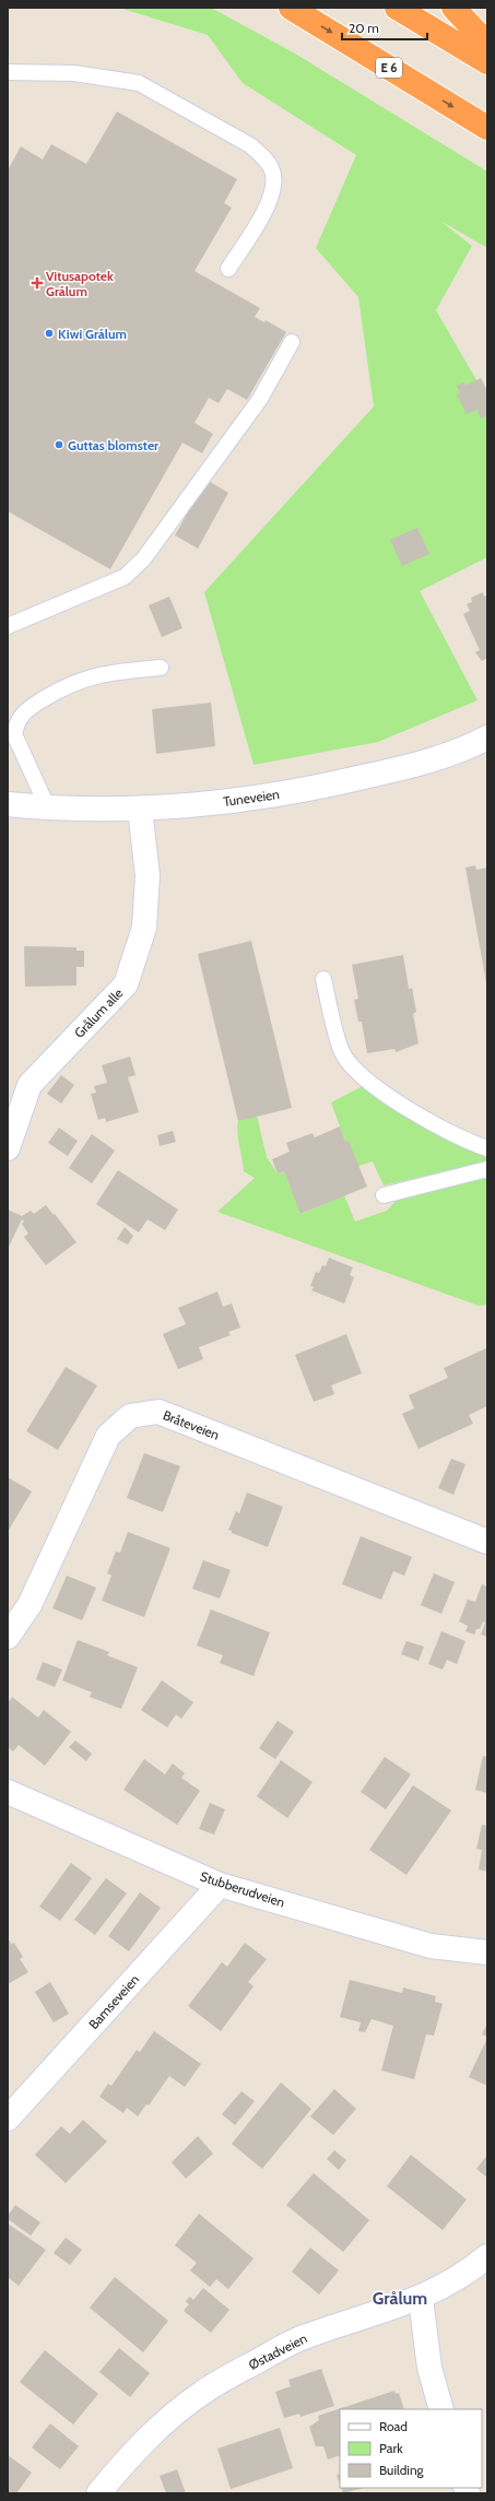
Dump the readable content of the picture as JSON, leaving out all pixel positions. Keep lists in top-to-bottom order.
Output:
{
  "streets": {
    "highway": ["E 6"],
    "street": [
      "Tuneveien",
      "Grålum alle",
      "Bråteveien",
      "Stubberudveien",
      "Bamseveien",
      "Østadveien"
    ]
  },
  "crossings": [
    ["Tuneveien", "Grålum alle"],
    ["Stubberudveien", "Bamseveien"]
  ],
  "districts": ["Grålum"],
  "places": {
    "health": ["Vitusapotek Grålum"],
    "other": ["Kiwi Grålum", "Guttas blomster"]
  },
  "legend": ["Road", "Park", "Building"],
  "scale_bar": "20 m"
}
